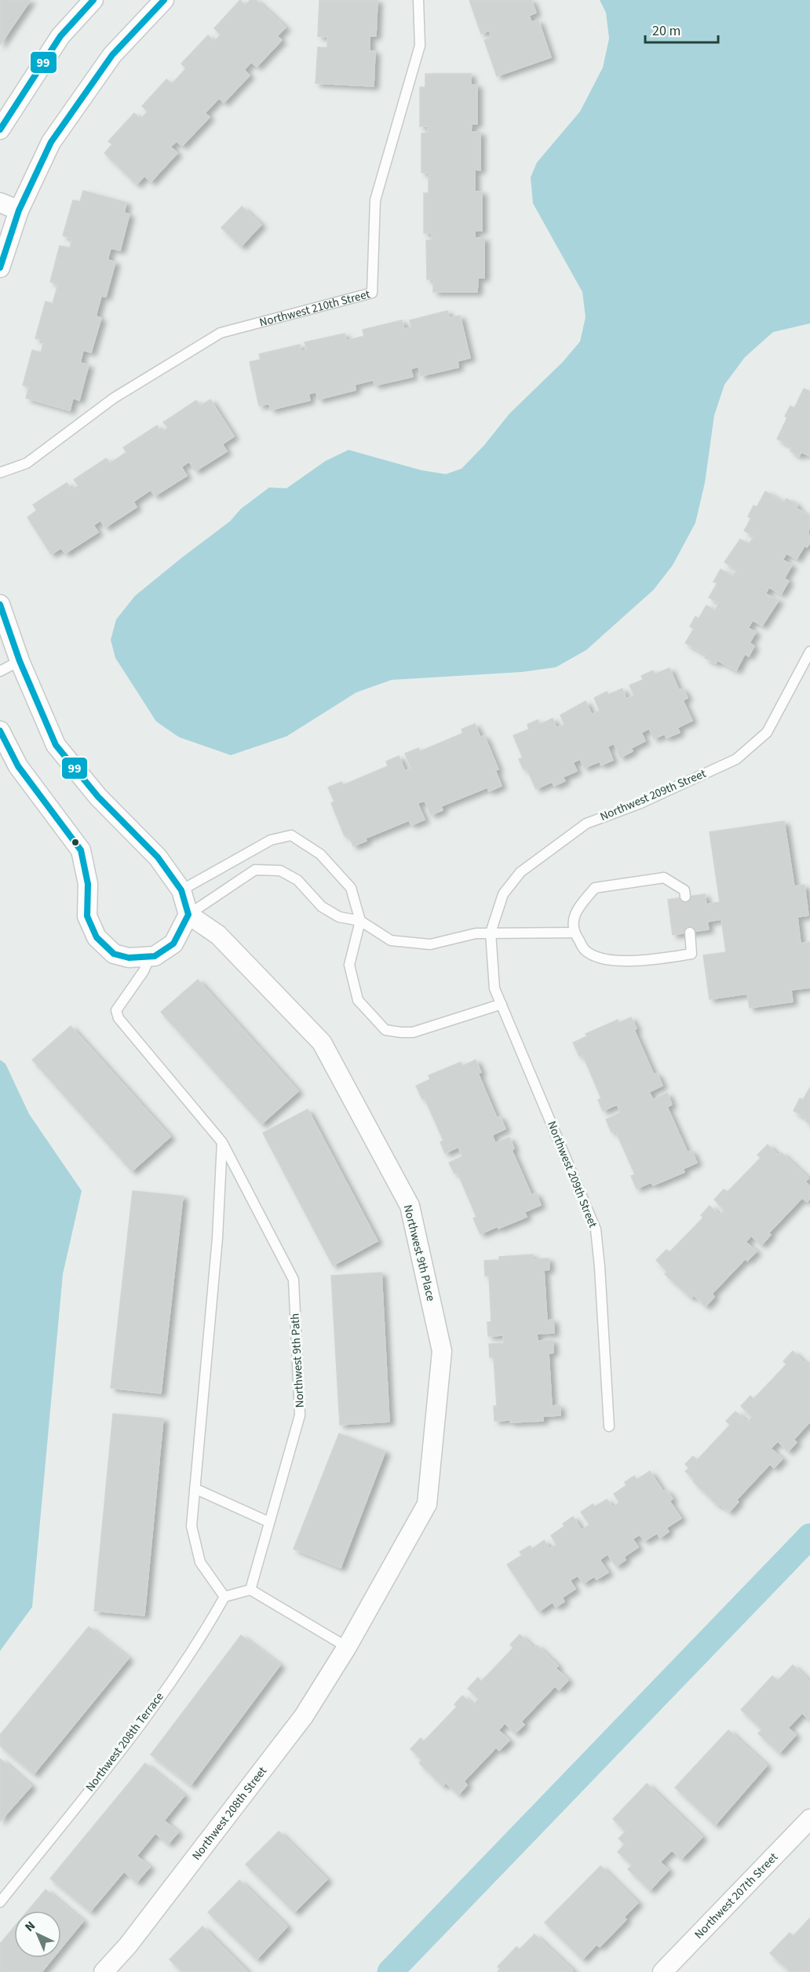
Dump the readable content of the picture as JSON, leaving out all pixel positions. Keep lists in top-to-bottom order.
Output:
{
  "streets": {
    "street": ["Northwest 9th Place", "Northwest 208th Street", "Northwest 207th Street"],
    "lane": [
      "Northwest 210th Street",
      "Northwest 209th Street",
      "Northwest 9th Path",
      "Northwest 208th Terrace"
    ]
  },
  "crossings": [
    ["Northwest 9th Place", "Northwest 208th Street"]
  ],
  "lines": ["transit line 99"],
  "scale_bar": "20 m",
  "north": "top left"
}
